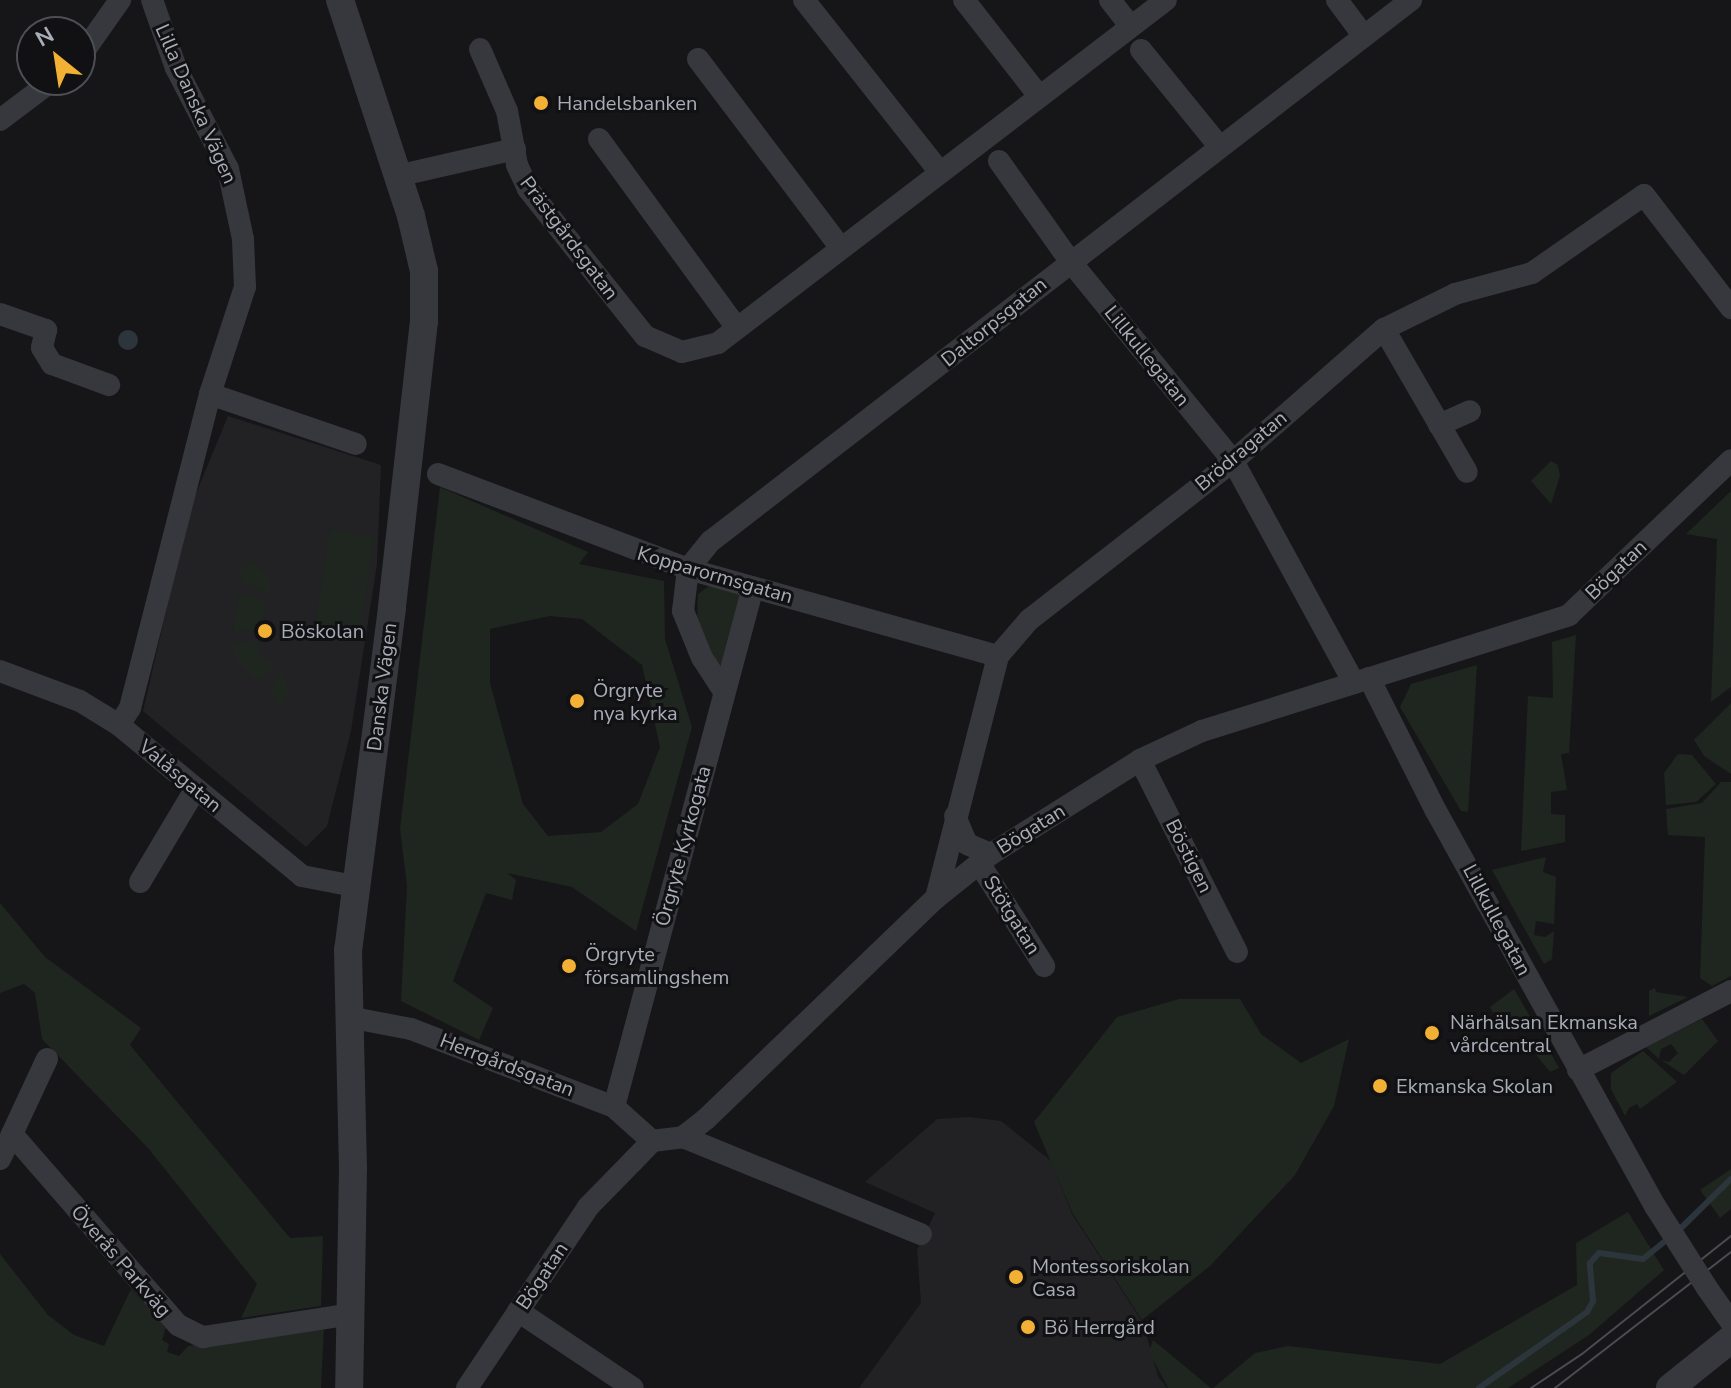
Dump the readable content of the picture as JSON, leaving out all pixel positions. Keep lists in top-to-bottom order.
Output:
{
  "streets": {
    "street": [
      "Lilla Danska Vägen",
      "Prästgårdsgatan",
      "Daltorpsgatan",
      "Lillkullegatan",
      "Brödragatan",
      "Bögatan",
      "Kopparormsgatan",
      "Danska Vägen",
      "Valåsgatan",
      "Örgryte Kyrkogata",
      "Böstigen",
      "Stötgatan",
      "Herrgårdsgatan",
      "Överås Parkväg"
    ]
  },
  "crossings": [
    ["Lilla Danska Vägen", "Valåsgatan"],
    ["Prästgårdsgatan", "Danska Vägen"],
    ["Daltorpsgatan", "Lillkullegatan"],
    ["Daltorpsgatan", "Kopparormsgatan"],
    ["Lillkullegatan", "Brödragatan"],
    ["Lillkullegatan", "Bögatan"],
    ["Brödragatan", "Bögatan"],
    ["Brödragatan", "Kopparormsgatan"],
    ["Bögatan", "Böstigen"],
    ["Bögatan", "Stötgatan"],
    ["Bögatan", "Herrgårdsgatan"],
    ["Kopparormsgatan", "Örgryte Kyrkogata"],
    ["Danska Vägen", "Valåsgatan"],
    ["Danska Vägen", "Herrgårdsgatan"],
    ["Danska Vägen", "Överås Parkväg"],
    ["Örgryte Kyrkogata", "Herrgårdsgatan"]
  ],
  "places": [
    "Handelsbanken",
    "Böskolan",
    "Örgryte nya kyrka",
    "Örgryte församlingshem",
    "Närhälsan Ekmanska vårdcentral",
    "Ekmanska Skolan",
    "Montessoriskolan Casa",
    "Bö Herrgård"
  ],
  "north": "top left"
}
